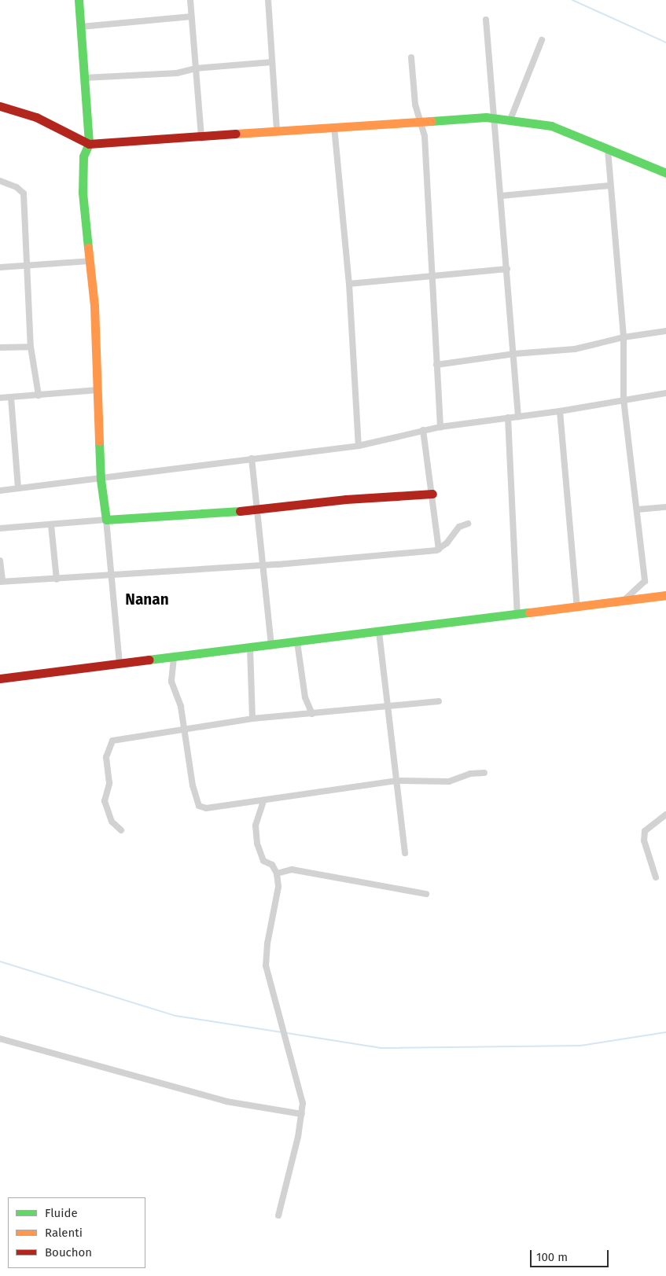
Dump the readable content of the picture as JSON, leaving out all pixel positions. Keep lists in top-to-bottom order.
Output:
{
  "districts": ["Nanan"],
  "legend": ["Fluide", "Ralenti", "Bouchon"],
  "scale_bar": "100 m"
}
